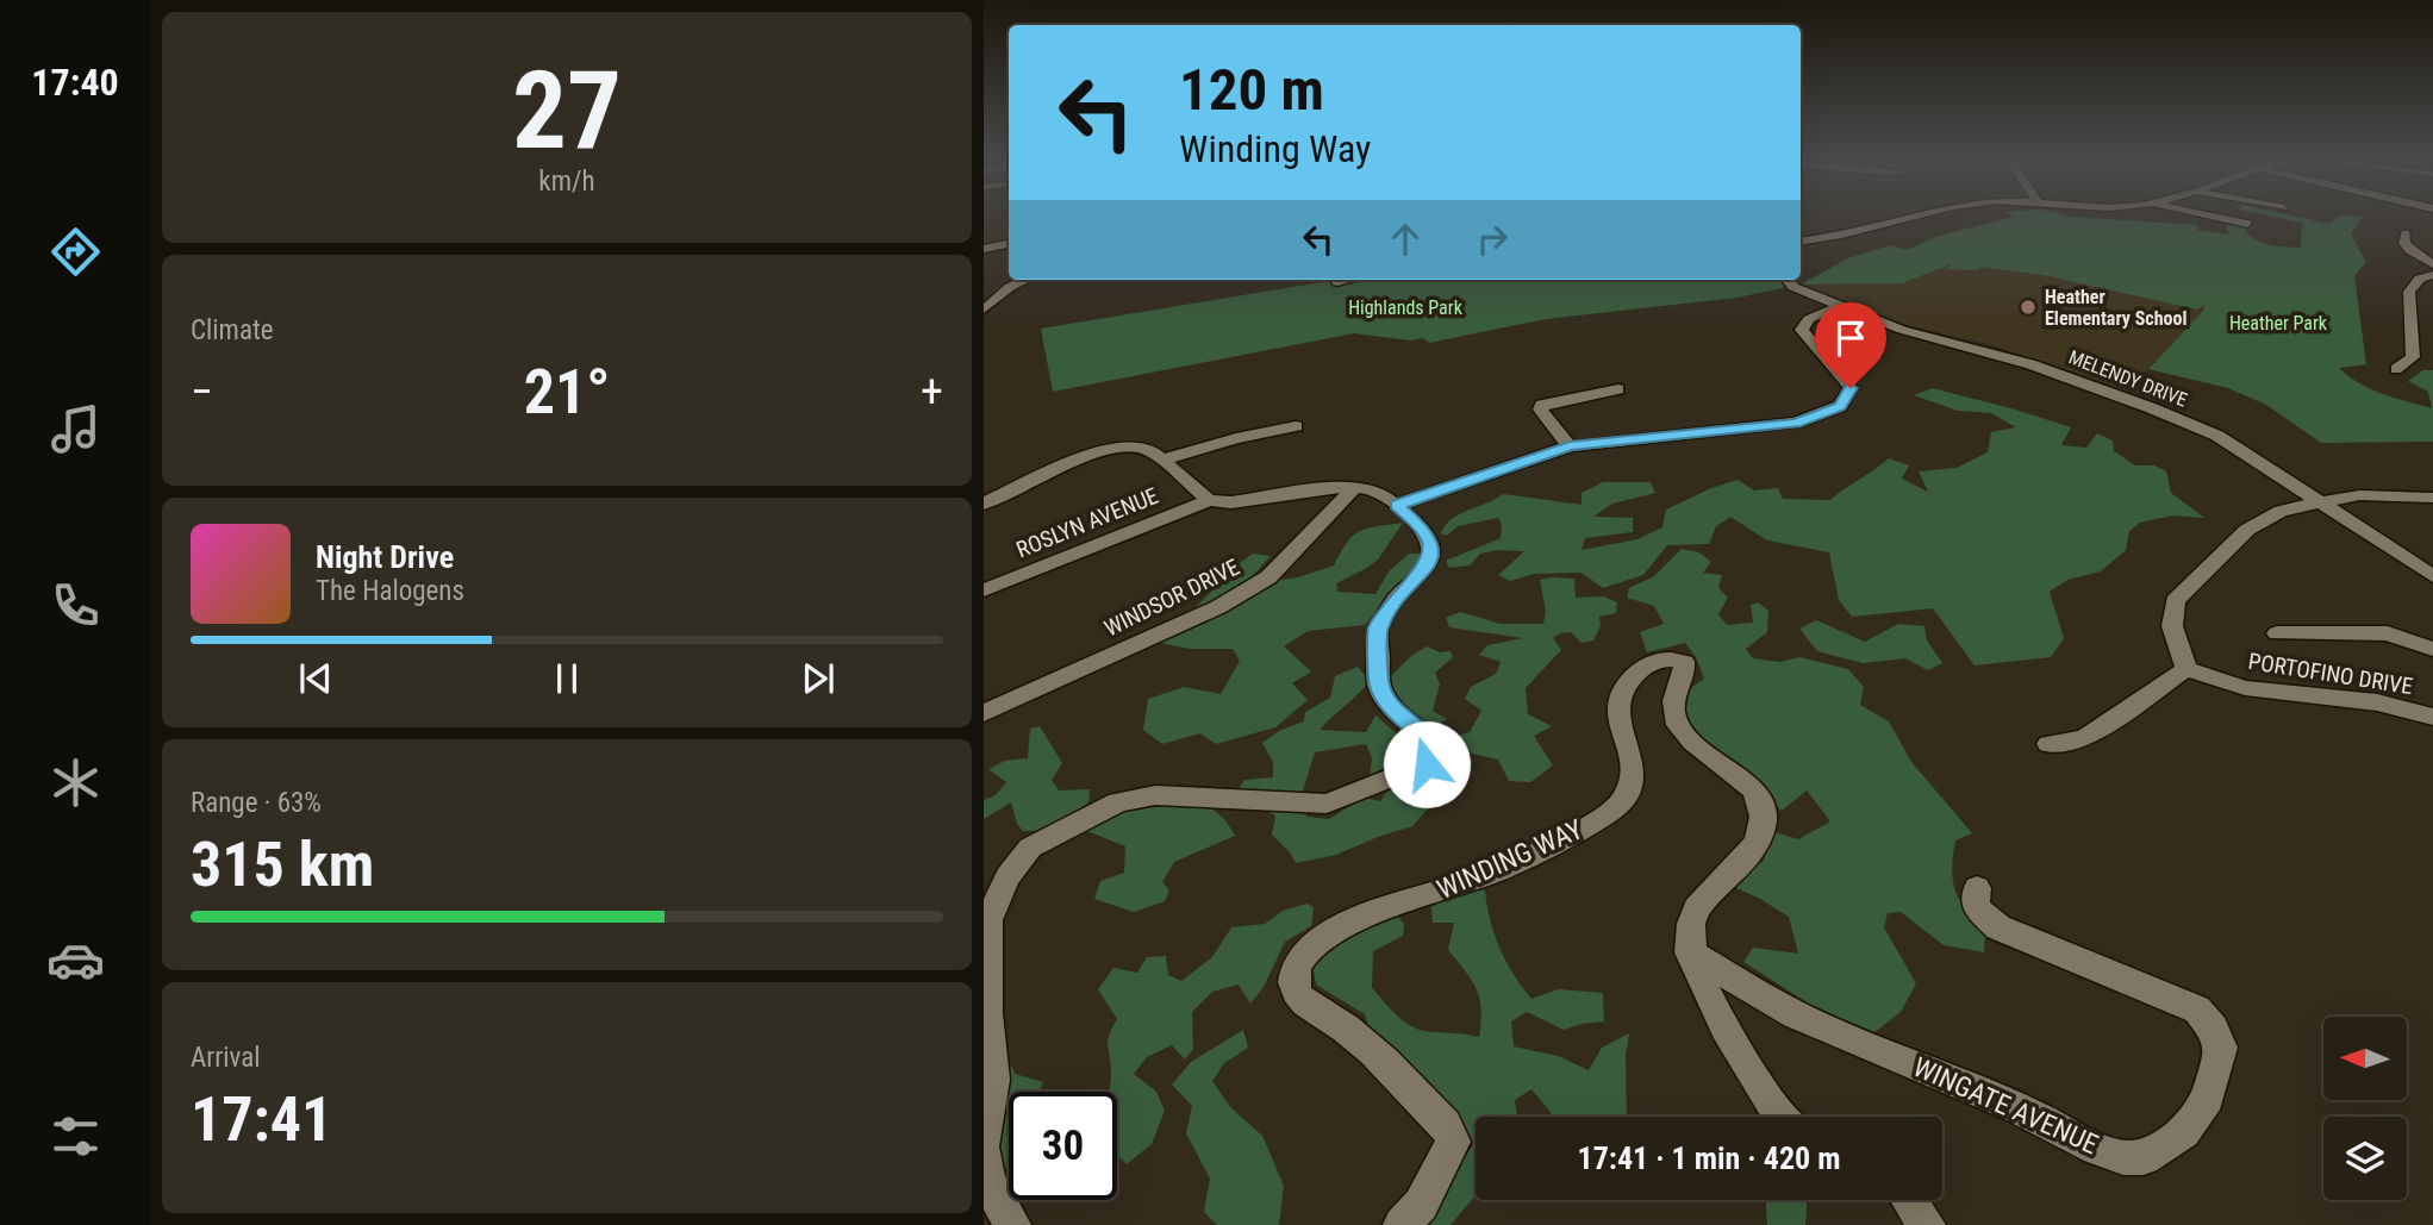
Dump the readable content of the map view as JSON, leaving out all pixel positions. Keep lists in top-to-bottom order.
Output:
{
  "streets": {
    "street": [
      "MELENDY DRIVE",
      "ROSLYN AVENUE",
      "WINDSOR DRIVE",
      "PORTOFINO DRIVE",
      "WINDING WAY",
      "WINGATE AVENUE"
    ]
  },
  "crossings": [
    ["WINDING WAY", "WINGATE AVENUE"]
  ],
  "parks": ["Highlands Park", "Heather Park"],
  "places": ["Heather Elementary School"],
  "north": "left",
  "page": {
    "tabs": "17:40",
    "tile": [
      ["27", "km/h"],
      "Climate",
      ["Range · 63%", "315 km"],
      ["Arrival", "17:41"]
    ],
    "turn": ["120 m", "Winding Way"],
    "heat": ["−", "21°", "+"],
    "song": ["Night Drive", "The Halogens"],
    "limit": "30",
    "trip": "17:41 · 1 min · 420 m"
  }
}
